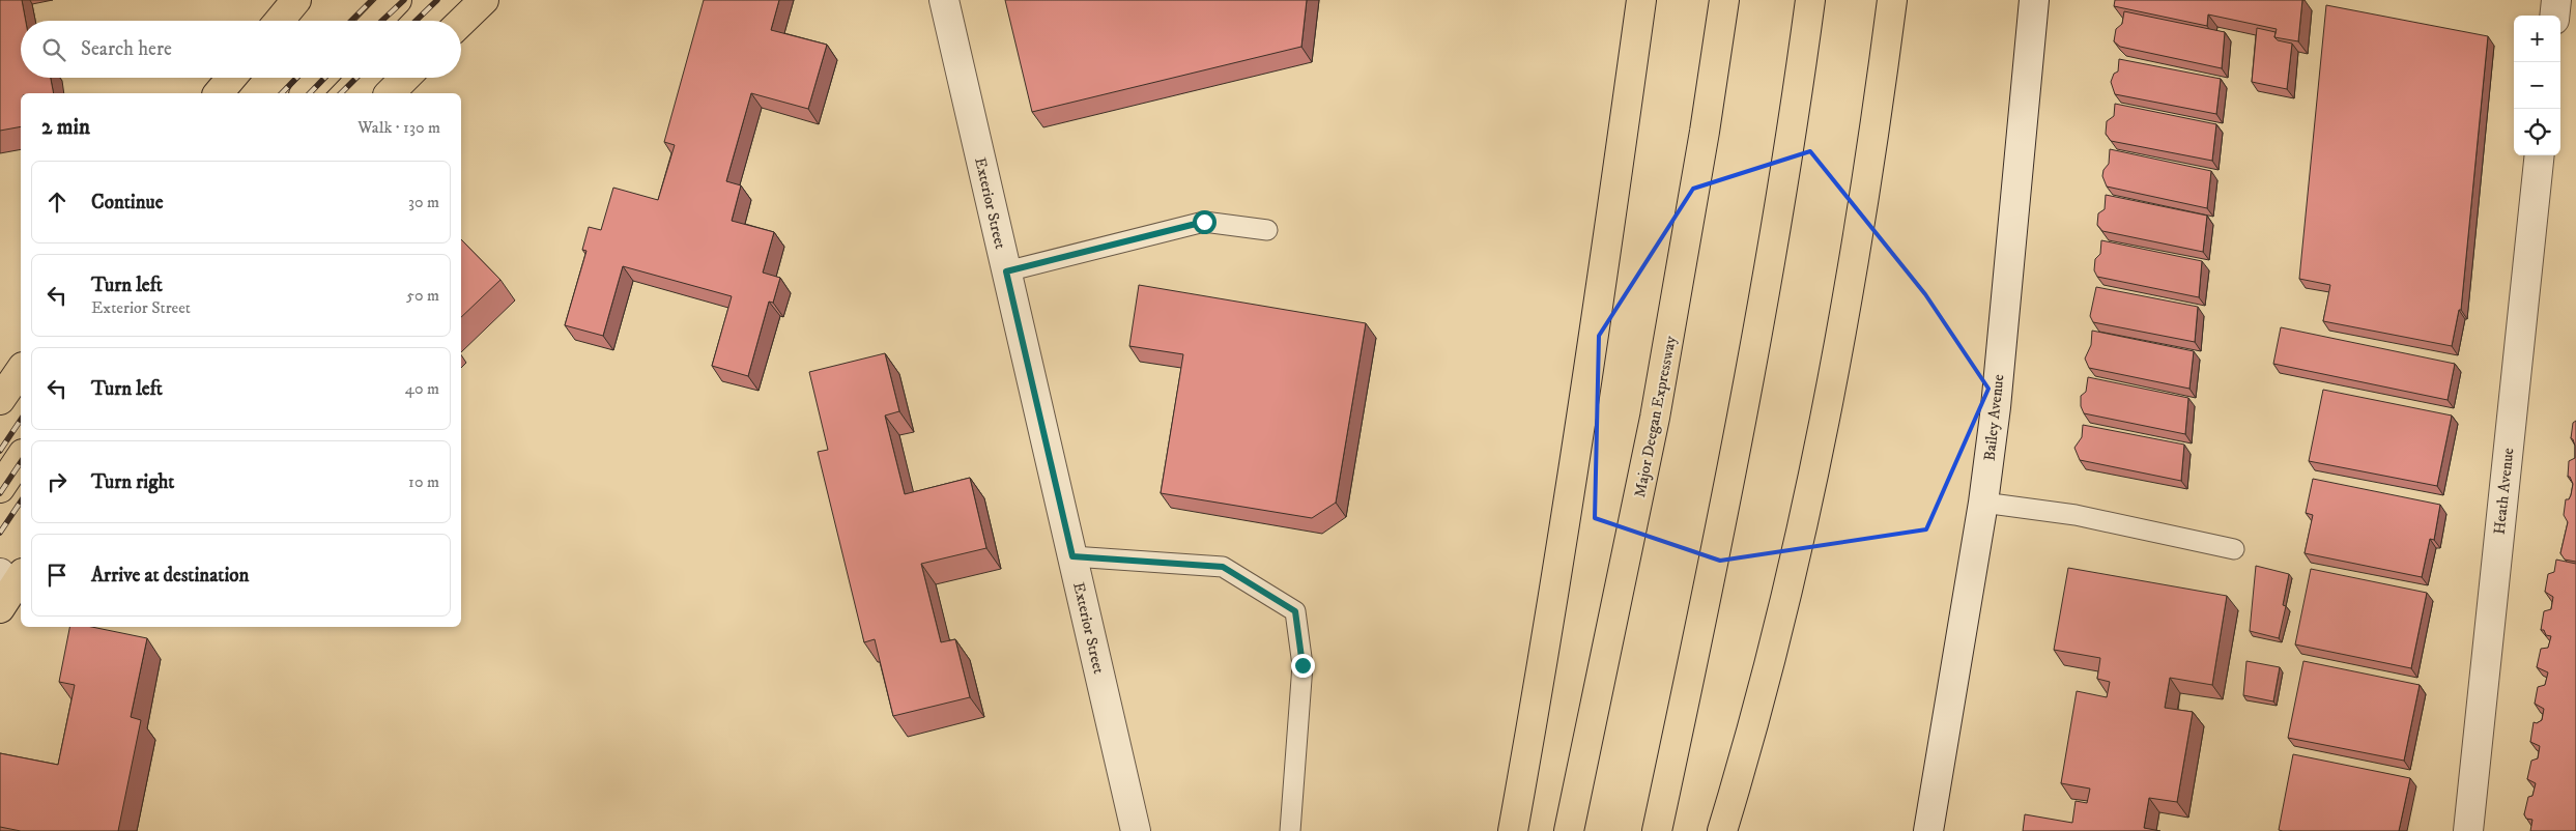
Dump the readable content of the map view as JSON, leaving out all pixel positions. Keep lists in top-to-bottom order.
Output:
{
  "streets": {
    "main road": ["Major Deegan Expressway"],
    "street": ["Exterior Street", "Bailey Avenue", "Heath Avenue"]
  },
  "page": {
    "map_buttons": ["+", "−"],
    "search": "Search here",
    "heading": ["2 min", "Walk · 130 m"],
    "list": [
      ["Continue", "30 m"],
      ["Turn left", "Exterior Street", "50 m"],
      ["Turn left", "40 m"],
      ["Turn right", "10 m"],
      "Arrive at destination"
    ]
  }
}
